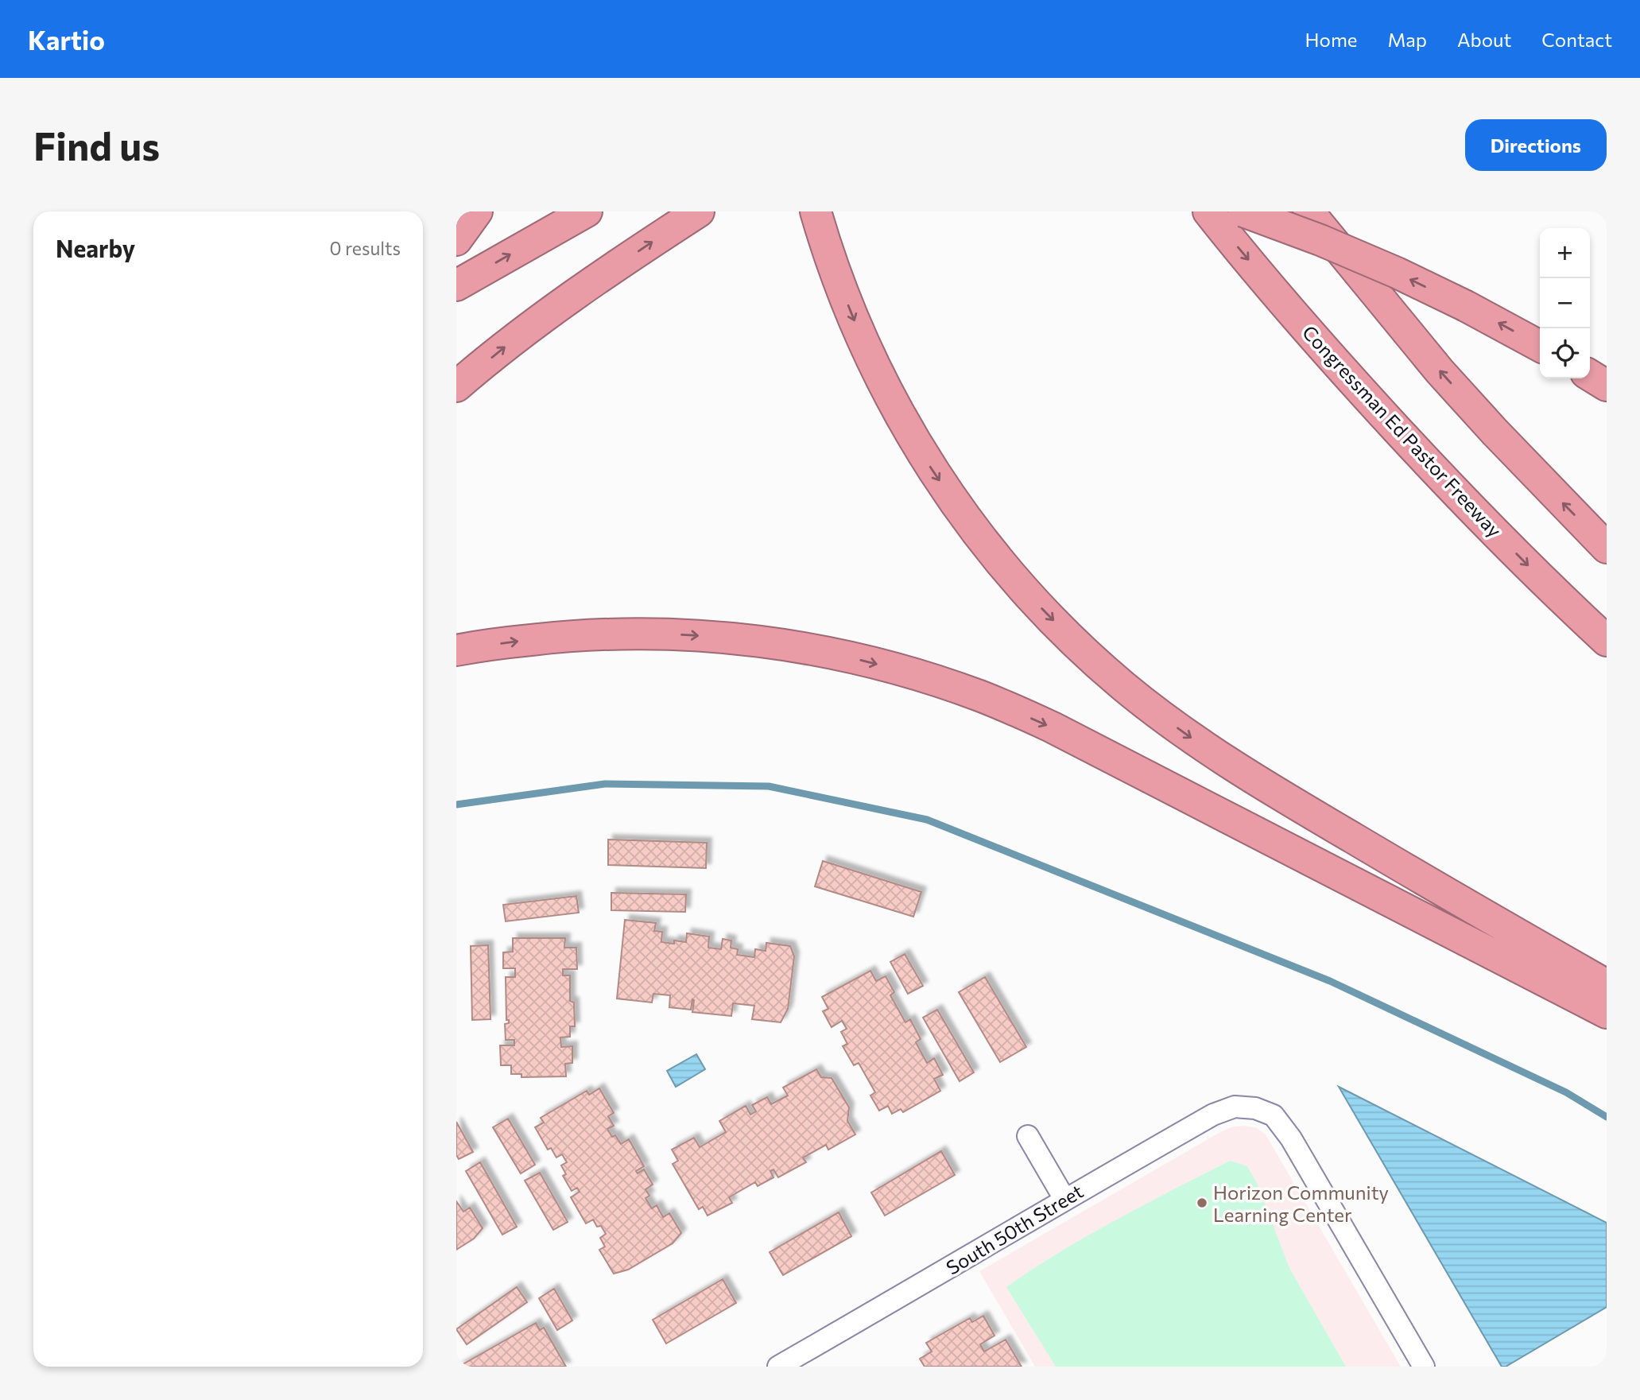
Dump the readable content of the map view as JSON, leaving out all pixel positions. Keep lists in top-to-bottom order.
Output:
{
  "streets": {
    "highway": ["Congressman Ed Pastor Freeway"],
    "street": ["South 50th Street"]
  },
  "places": ["Horizon Community Learning Center"],
  "page": {
    "header": "Kartio",
    "nav": [
      "Home",
      "Map",
      "About",
      "Contact"
    ],
    "buttons": "Directions",
    "title": "Find us",
    "heading": ["Nearby", "0 results"],
    "map_buttons": ["+", "−"]
  }
}
